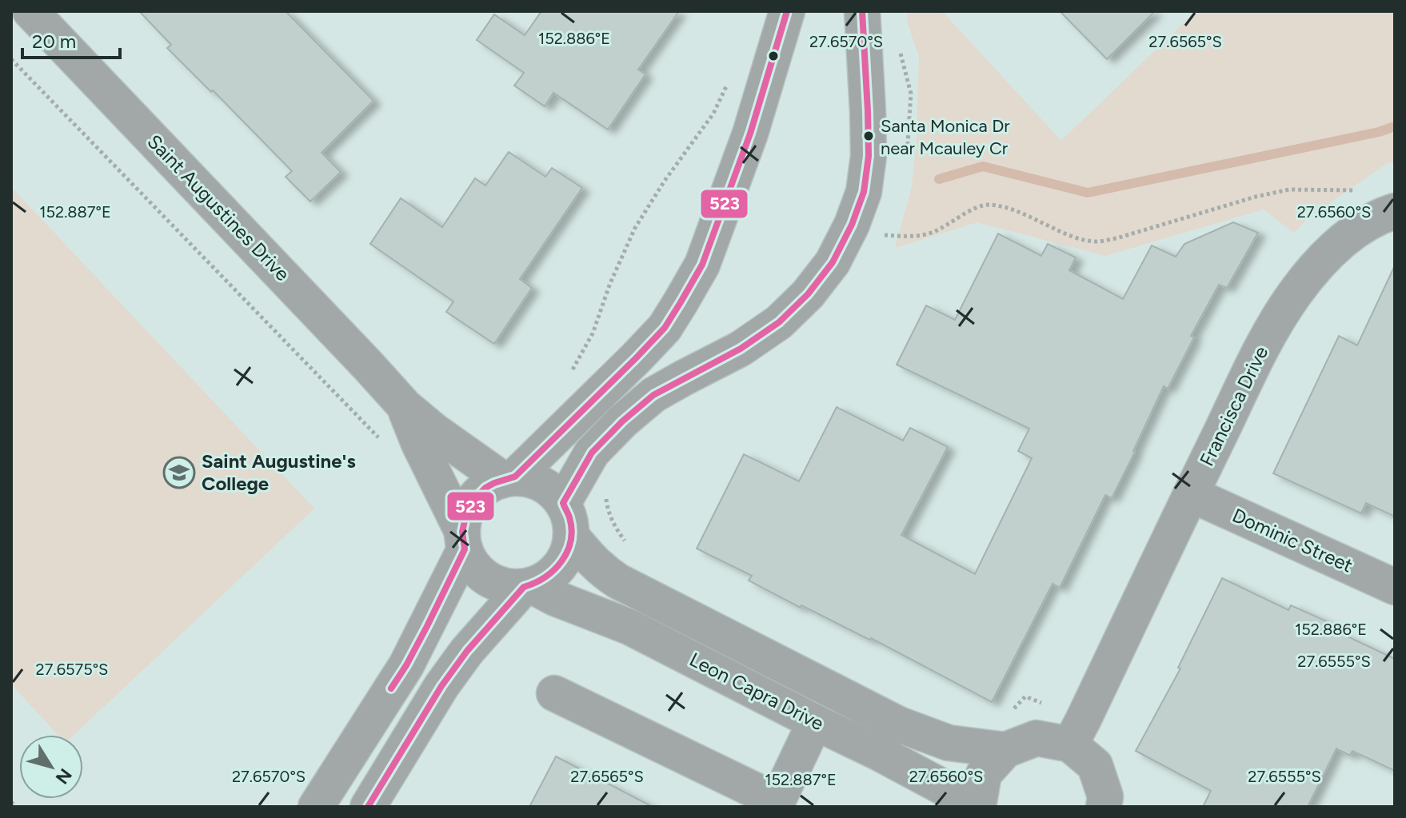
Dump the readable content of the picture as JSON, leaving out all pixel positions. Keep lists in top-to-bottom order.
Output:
{
  "streets": {
    "street": [
      "Saint Augustines Drive",
      "Francisca Drive",
      "Dominic Street",
      "Leon Capra Drive"
    ]
  },
  "crossings": [
    ["Saint Augustines Drive", "Leon Capra Drive"],
    ["Francisca Drive", "Dominic Street"]
  ],
  "places": {
    "other": ["Santa Monica Dr near Mcauley Cr"],
    "school or university": ["Saint Augustine's College"]
  },
  "lines": ["transit line 523"],
  "scale_bar": "20 m",
  "north": "bottom right",
  "coordinates": [
    "152.886°E",
    "27.6570°S",
    "27.6565°S",
    "27.6560°S",
    "152.887°E",
    "27.6555°S",
    "27.6575°S"
  ]
}
